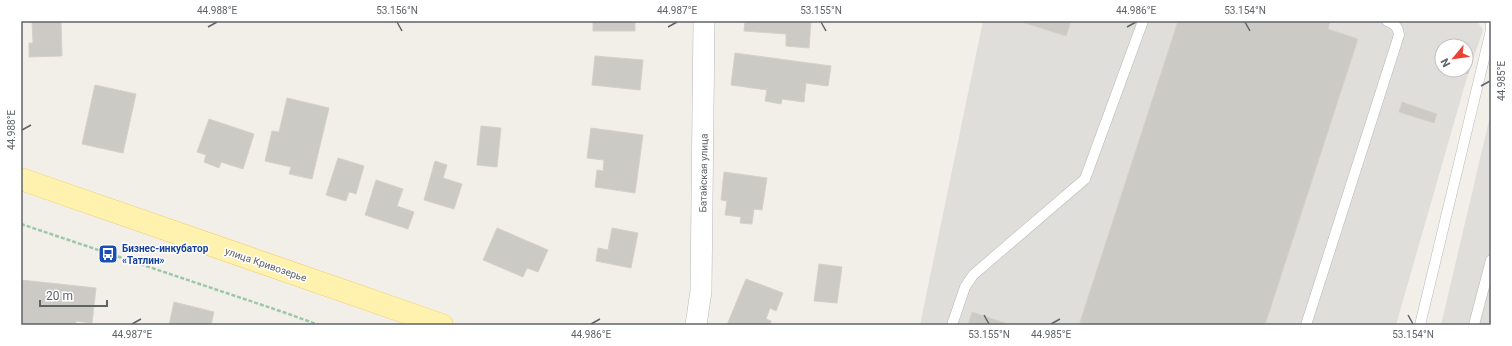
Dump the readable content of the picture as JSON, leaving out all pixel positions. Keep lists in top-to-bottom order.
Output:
{
  "streets": {
    "main road": ["улица Кривозерье"],
    "street": ["Батайская улица"]
  },
  "places": {
    "bus stop": ["Бизнес-инкубатор «Татлин»"]
  },
  "scale_bar": "20 m",
  "north": "bottom left",
  "coordinates": [
    "44.988°E",
    "53.156°N",
    "44.987°E",
    "53.155°N",
    "44.986°E",
    "53.154°N",
    "44.985°E"
  ]
}
